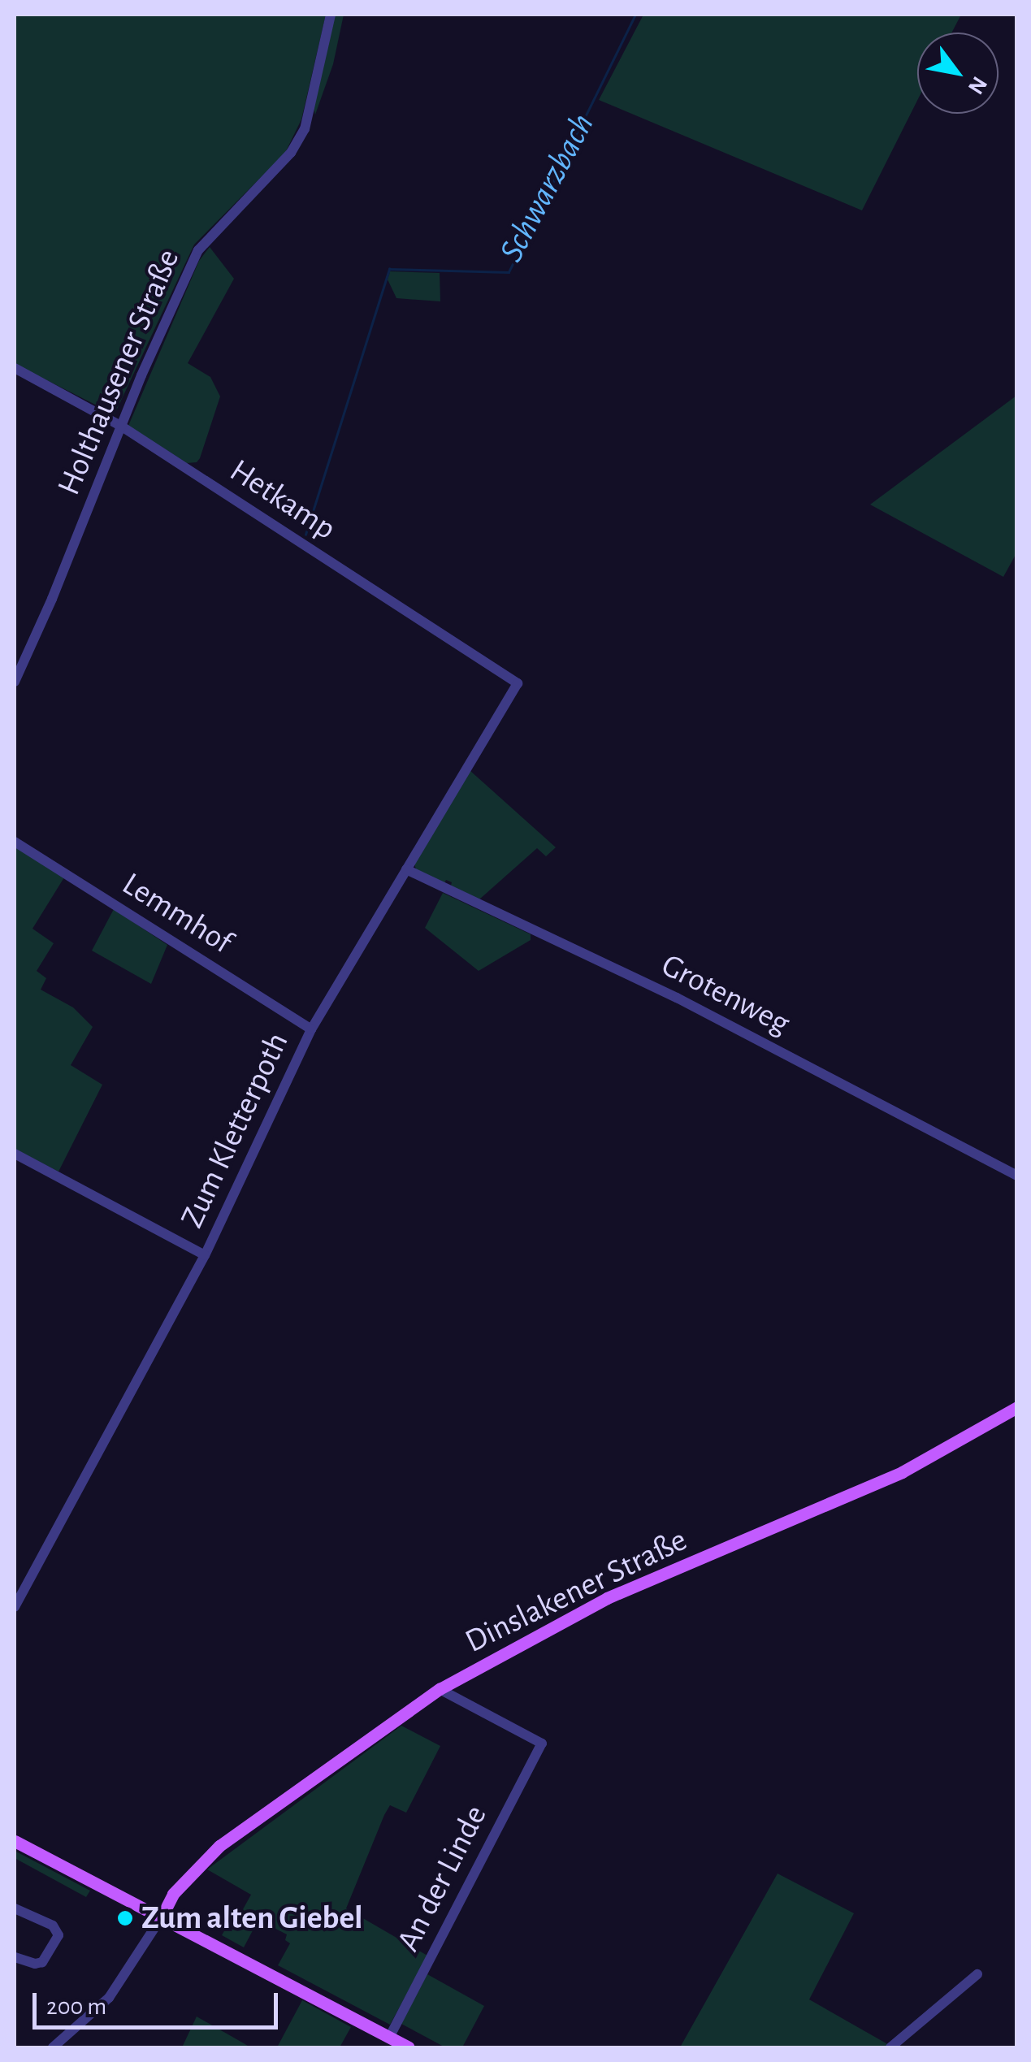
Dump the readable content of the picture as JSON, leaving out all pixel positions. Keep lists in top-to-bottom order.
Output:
{
  "streets": {
    "main road": ["Dinslakener Straße"],
    "street": [
      "Holthausener Straße",
      "Hetkamp",
      "Lemmhof",
      "Grotenweg",
      "Zum Kletterpoth",
      "An der Linde"
    ]
  },
  "crossings": [
    ["Holthausener Straße", "Hetkamp"],
    ["Hetkamp", "Zum Kletterpoth"],
    ["Lemmhof", "Zum Kletterpoth"],
    ["Grotenweg", "Zum Kletterpoth"],
    ["Dinslakener Straße", "An der Linde"]
  ],
  "water": ["Schwarzbach"],
  "places": ["Zum alten Giebel"],
  "scale_bar": "200 m",
  "north": "bottom right"
}
